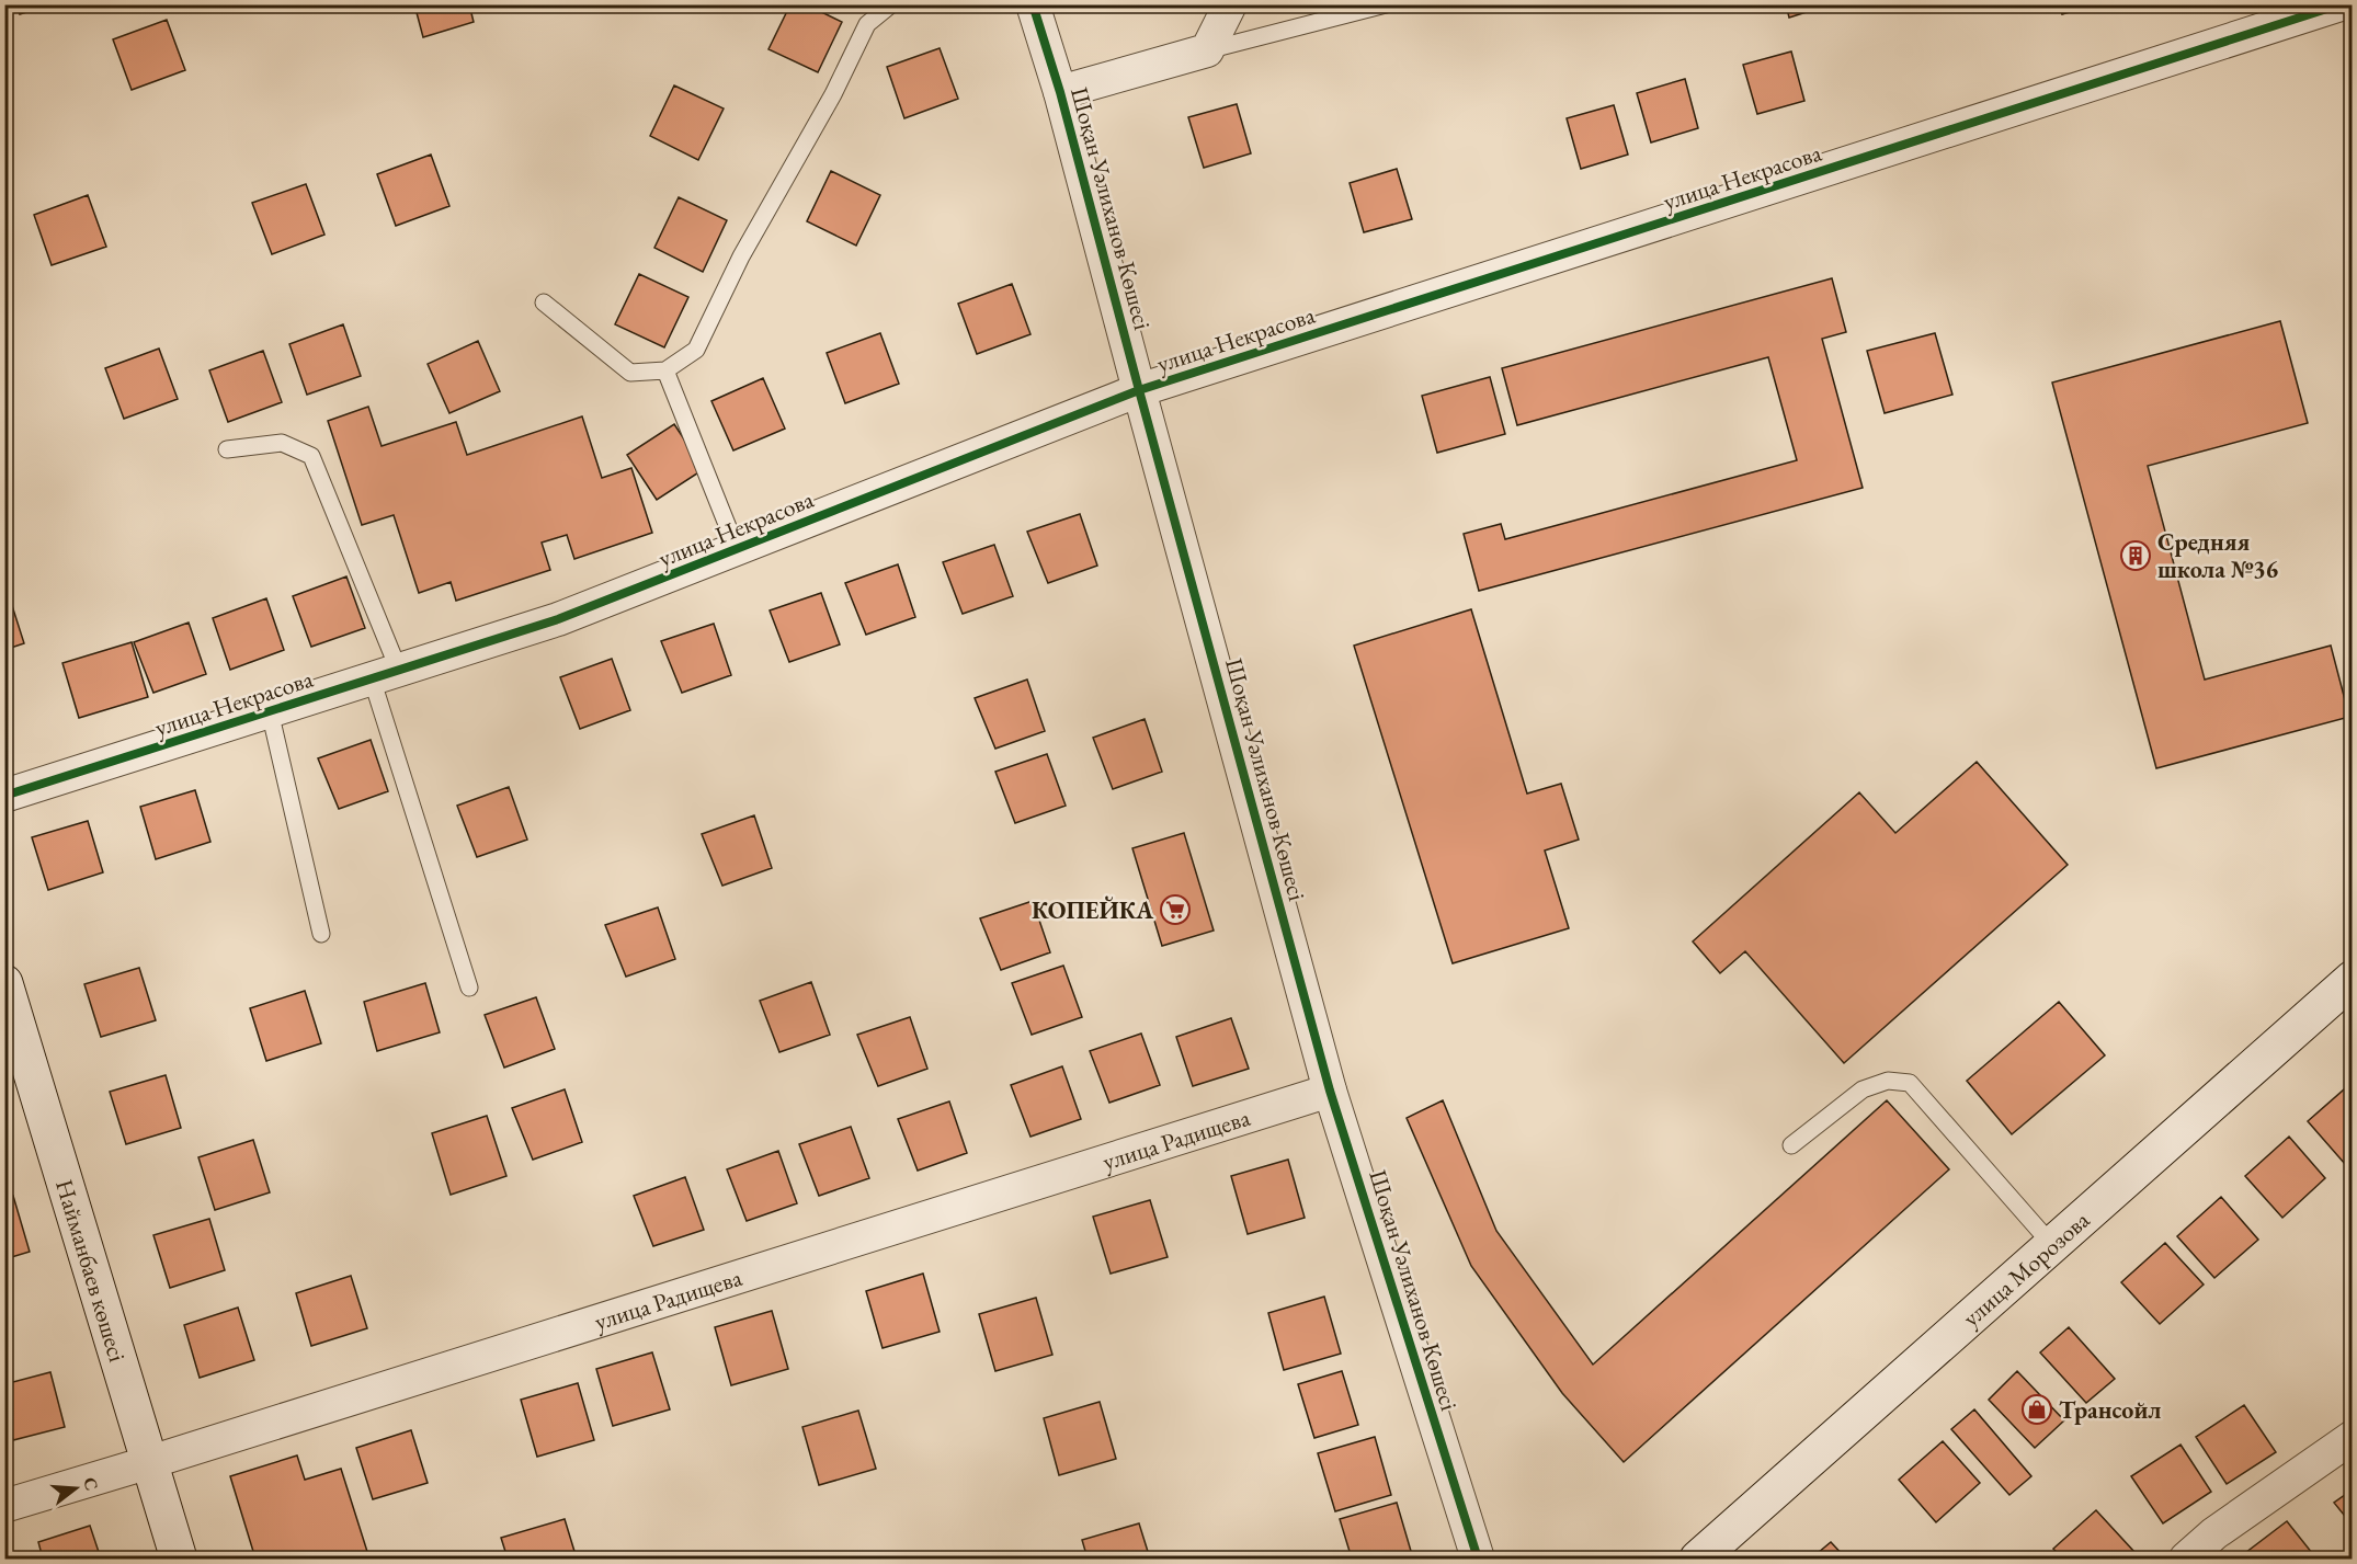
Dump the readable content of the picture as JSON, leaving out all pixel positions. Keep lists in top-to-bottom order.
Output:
{
  "streets": {
    "main road": ["улица Морозова", "Найманбаев көшесі"],
    "street": ["улица Некрасова", "Шоқан Уәлиханов Көшесі", "улица Радищева"]
  },
  "crossings": [
    ["улица Некрасова", "Шоқан Уәлиханов Көшесі"],
    ["Шоқан Уәлиханов Көшесі", "улица Радищева"],
    ["улица Радищева", "Найманбаев көшесі"]
  ],
  "places": {
    "building": ["Средняя школа №36"],
    "supermarket": ["КОПЕЙКА"],
    "shop": ["Трансойл"]
  },
  "north": "right"
}
